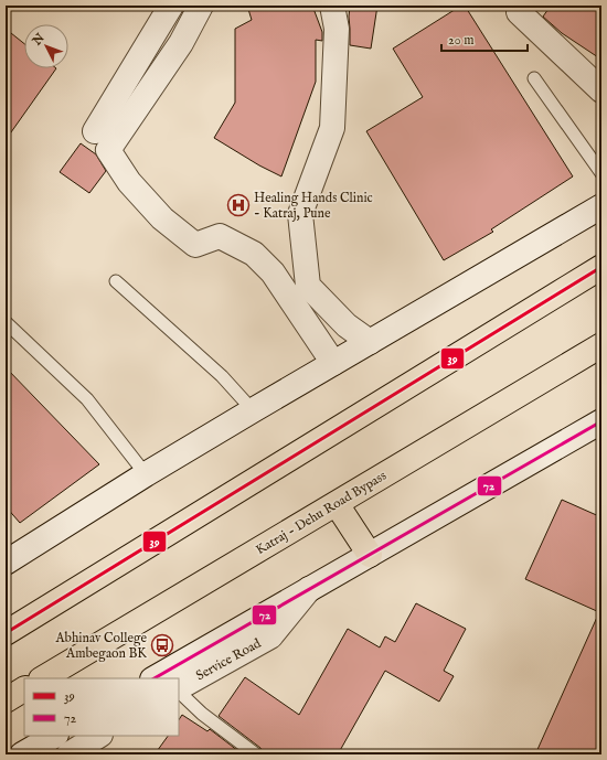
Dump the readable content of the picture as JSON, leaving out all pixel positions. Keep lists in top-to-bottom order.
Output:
{
  "streets": {
    "highway": ["Katraj - Dehu Road Bypass"],
    "street": ["Service Road"]
  },
  "places": {
    "hospital": ["Healing Hands Clinic - Katraj, Pune"],
    "bus stop": ["Abhinav College Ambegaon BK"]
  },
  "lines": ["transit line 39", "transit line 72"],
  "legend": ["39", "72"],
  "scale_bar": "20 m",
  "north": "top left"
}
